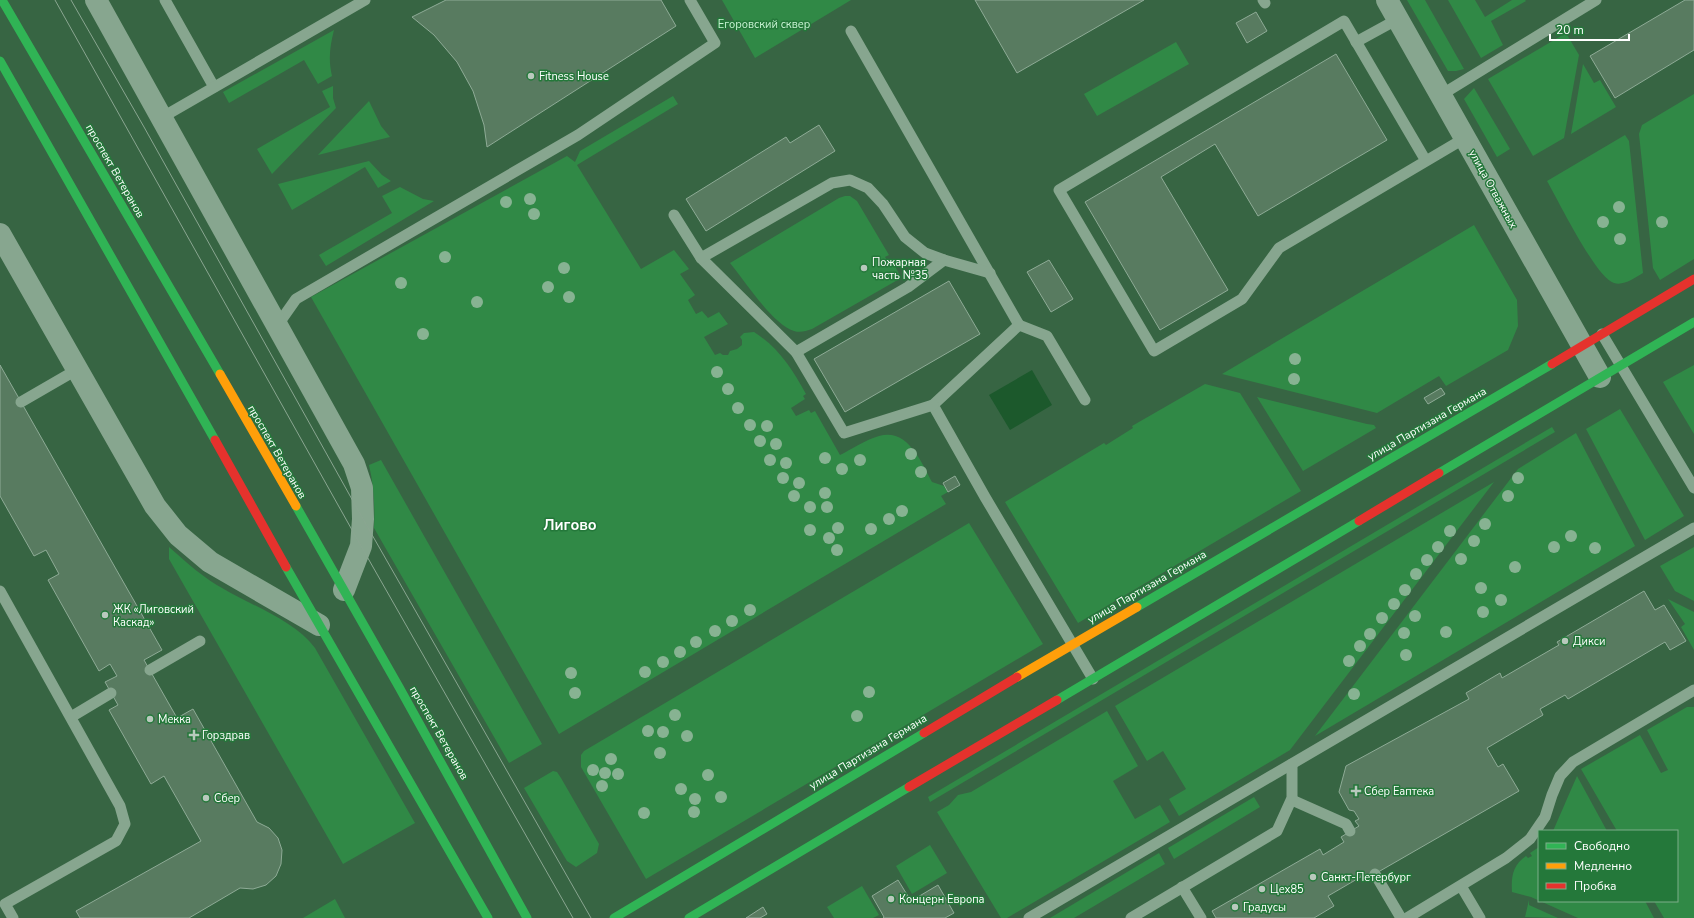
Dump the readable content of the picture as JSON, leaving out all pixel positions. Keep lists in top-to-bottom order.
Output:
{
  "streets": {
    "main road": ["проспект Ветеранов", "улица Партизана Германа"],
    "street": ["улица Отважных"]
  },
  "crossings": [
    ["улица Отважных", "улица Партизана Германа"]
  ],
  "districts": ["Лигово"],
  "parks": ["Егоровский сквер"],
  "places": {
    "other": [
      "Fitness House",
      "Пожарная часть №35",
      "ЖК «Лиговский Каскад»",
      "Дикси",
      "Мекка",
      "Сбер",
      "Санкт-Петербург",
      "Цех85",
      "Концерн Европа",
      "Градусы"
    ],
    "health": ["Горздрав", "Сбер Еаптека"]
  },
  "legend": ["Свободно", "Медленно", "Пробка"],
  "scale_bar": "20 m"
}
